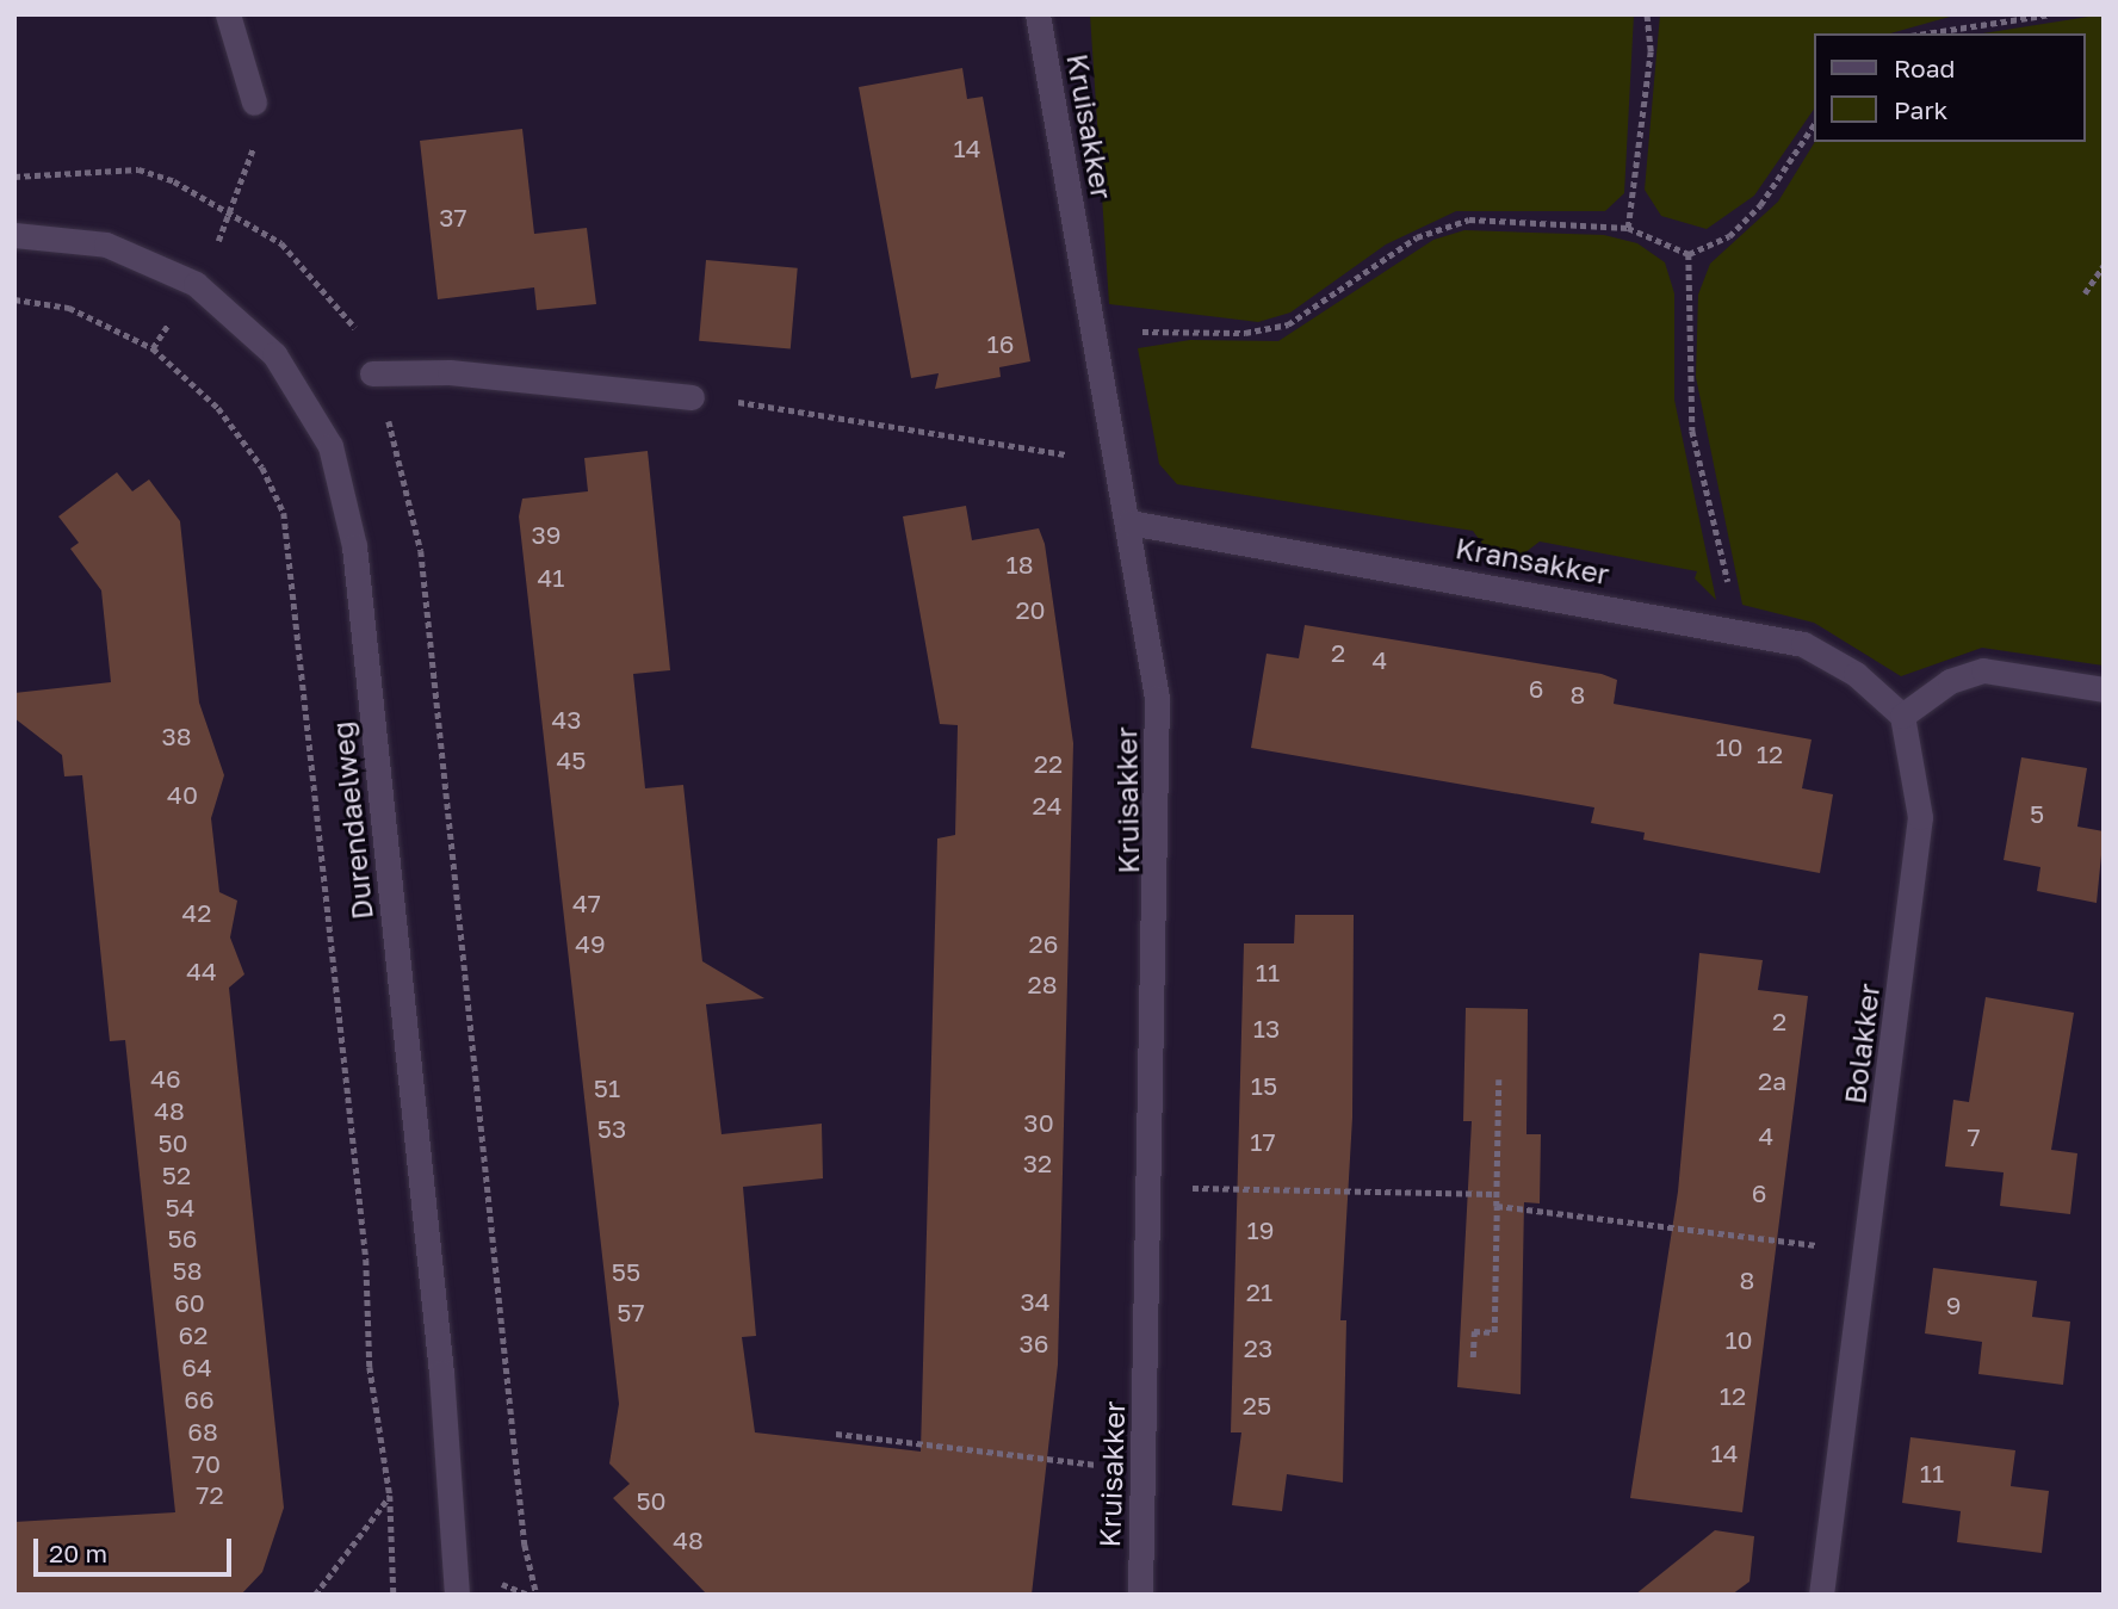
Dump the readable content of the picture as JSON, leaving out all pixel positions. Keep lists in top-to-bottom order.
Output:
{
  "streets": {
    "street": [
      "Kruisakker",
      "Kransakker",
      "Durendaelweg",
      "Bolakker"
    ]
  },
  "crossings": [
    ["Kruisakker", "Kransakker"],
    ["Kransakker", "Bolakker"]
  ],
  "house_numbers": [
    "14",
    "37",
    "16",
    "39",
    "18",
    "41",
    "20",
    "2",
    "4",
    "6",
    "8",
    "43",
    "38",
    "10",
    "12",
    "45",
    "22",
    "40",
    "24",
    "5",
    "47",
    "42",
    "49",
    "26",
    "44",
    "11",
    "28",
    "2",
    "13",
    "46",
    "2a",
    "15",
    "51",
    "48",
    "30",
    "53",
    "4",
    "7",
    "17",
    "50",
    "32",
    "52",
    "6",
    "54",
    "19",
    "56",
    "58",
    "55",
    "8",
    "21",
    "34",
    "60",
    "9",
    "57",
    "62",
    "10",
    "36",
    "23",
    "64",
    "12",
    "66",
    "25",
    "68",
    "14",
    "70",
    "11",
    "72",
    "50",
    "48"
  ],
  "legend": ["Road", "Park"],
  "scale_bar": "20 m"
}
